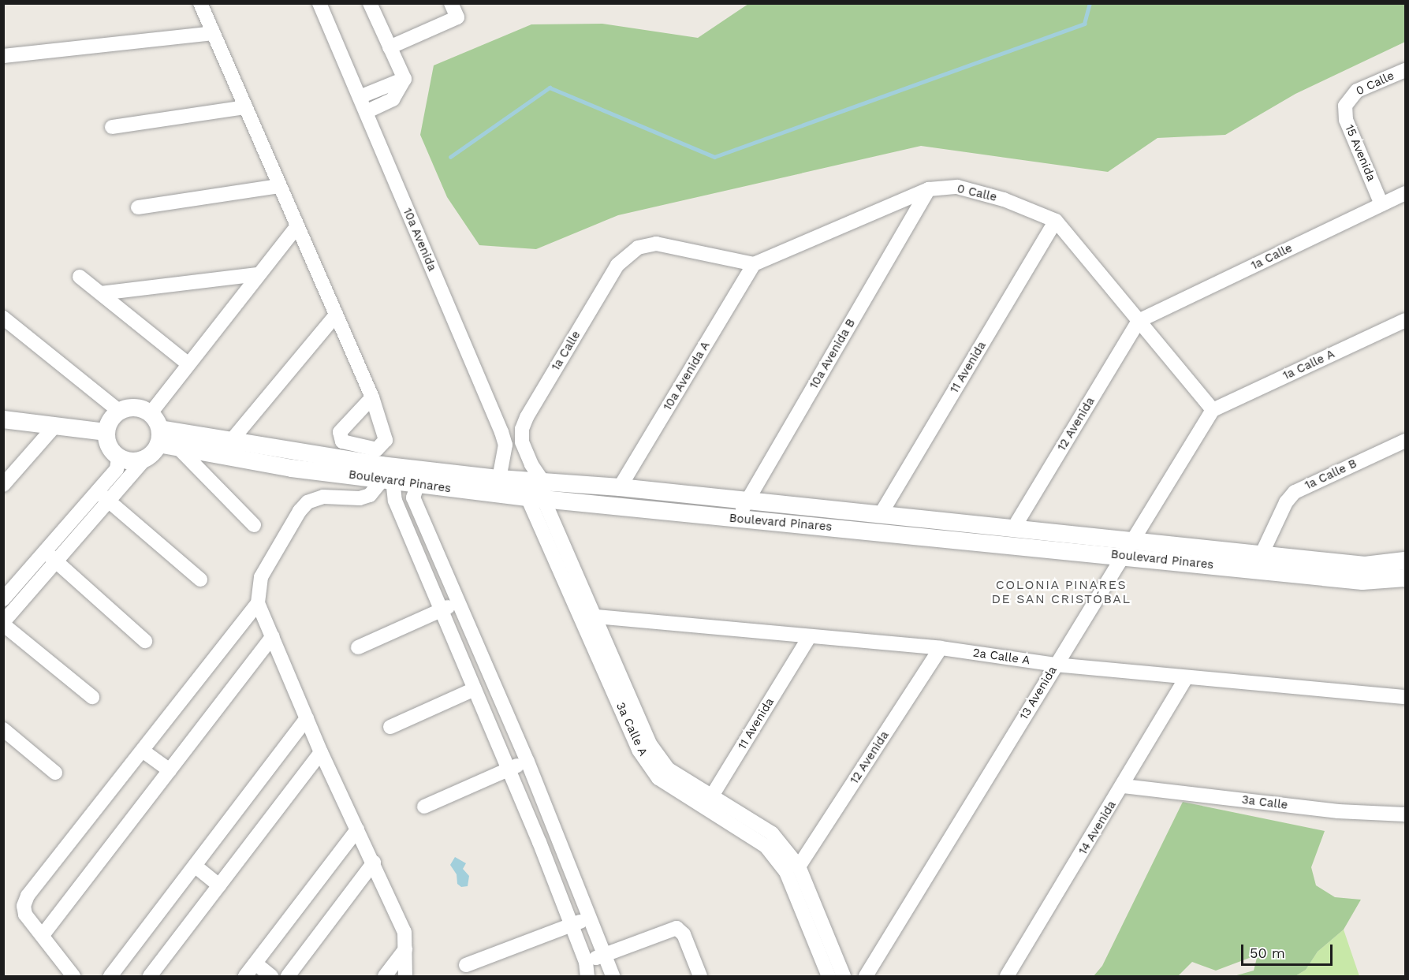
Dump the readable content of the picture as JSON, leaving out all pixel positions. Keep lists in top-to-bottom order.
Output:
{
  "streets": {
    "street": [
      "0 Calle",
      "15 Avenida",
      "10a Avenida",
      "1a Calle",
      "10a Avenida B",
      "1a Calle A",
      "11 Avenida",
      "10a Avenida A",
      "12 Avenida",
      "1a Calle B",
      "Boulevard Pinares",
      "2a Calle A",
      "13 Avenida",
      "3a Calle A",
      "3a Calle",
      "14 Avenida"
    ]
  },
  "crossings": [
    ["0 Calle", "15 Avenida"],
    ["0 Calle", "1a Calle"],
    ["0 Calle", "10a Avenida B"],
    ["0 Calle", "1a Calle A"],
    ["0 Calle", "11 Avenida"],
    ["0 Calle", "10a Avenida A"],
    ["0 Calle", "12 Avenida"],
    ["0 Calle", "13 Avenida"],
    ["15 Avenida", "1a Calle"],
    ["10a Avenida", "Boulevard Pinares"],
    ["1a Calle", "10a Avenida A"],
    ["1a Calle", "12 Avenida"],
    ["1a Calle", "Boulevard Pinares"],
    ["1a Calle", "3a Calle A"],
    ["10a Avenida B", "Boulevard Pinares"],
    ["1a Calle A", "13 Avenida"],
    ["11 Avenida", "Boulevard Pinares"],
    ["11 Avenida", "2a Calle A"],
    ["11 Avenida", "3a Calle A"],
    ["10a Avenida A", "Boulevard Pinares"],
    ["12 Avenida", "Boulevard Pinares"],
    ["12 Avenida", "2a Calle A"],
    ["12 Avenida", "3a Calle A"],
    ["1a Calle B", "Boulevard Pinares"],
    ["Boulevard Pinares", "13 Avenida"],
    ["Boulevard Pinares", "3a Calle A"],
    ["2a Calle A", "13 Avenida"],
    ["2a Calle A", "3a Calle A"],
    ["2a Calle A", "14 Avenida"],
    ["3a Calle", "14 Avenida"]
  ],
  "districts": ["COLONIA PINARES DE SAN CRISTÓBAL"],
  "scale_bar": "50 m"
}
